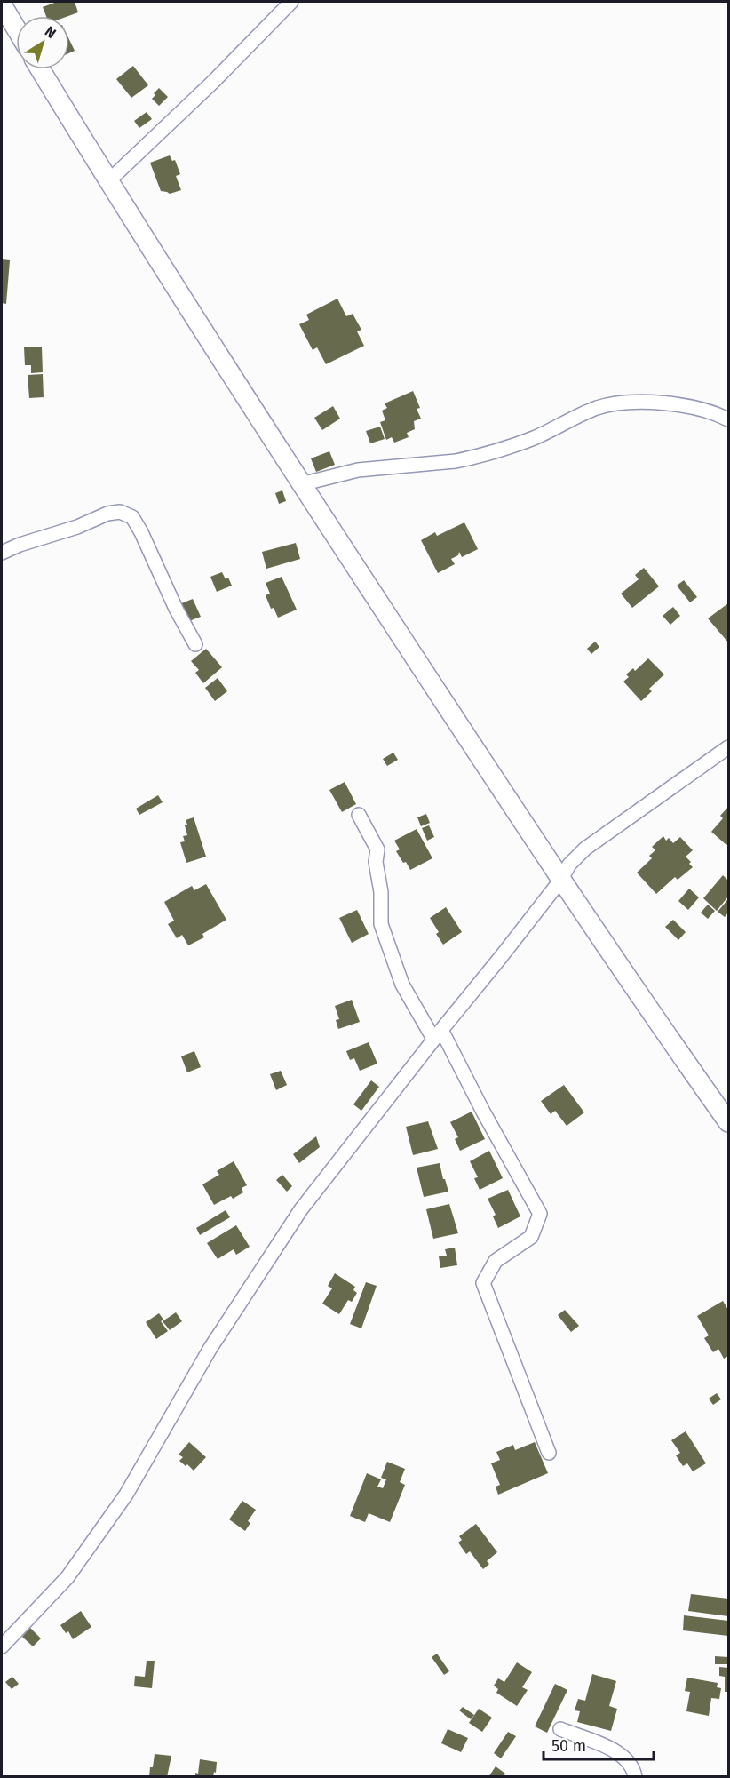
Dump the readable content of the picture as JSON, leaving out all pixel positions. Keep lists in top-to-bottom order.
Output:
{
  "scale_bar": "50 m",
  "north": "top right"
}
